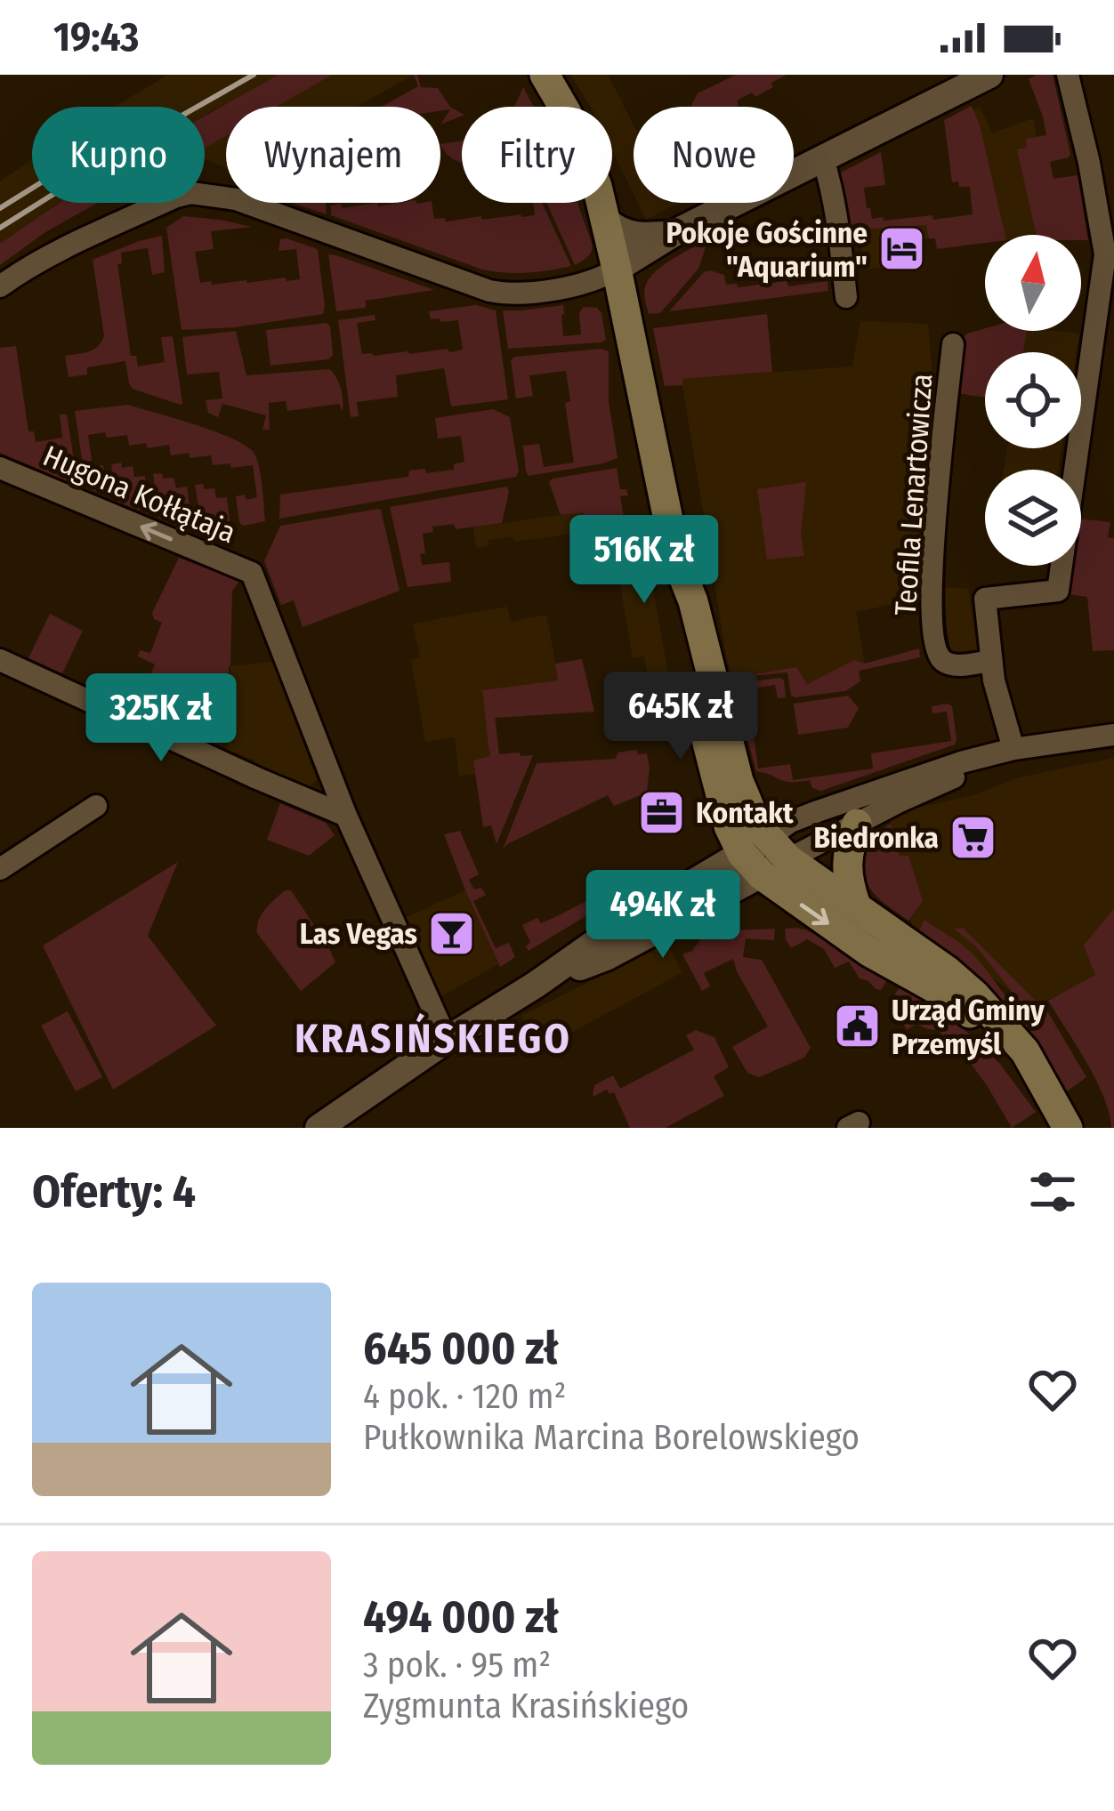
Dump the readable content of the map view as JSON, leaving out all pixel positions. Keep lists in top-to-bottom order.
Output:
{
  "streets": {
    "street": ["Hugona Kołłątaja", "Teofila Lenartowicza"]
  },
  "districts": ["KRASIŃSKIEGO"],
  "places": {
    "hotel": ["Pokoje Gościnne \"Aquarium\""],
    "office": ["Kontakt"],
    "supermarket": ["Biedronka"],
    "bar": ["Las Vegas"],
    "public building": ["Urząd Gminy Przemyśl"]
  },
  "north": "top",
  "page": {
    "status": "19:43",
    "chip": [
      "Kupno",
      "Wynajem",
      "Filtry",
      "Nowe"
    ],
    "price": [
      "516K zł",
      "645K zł",
      "325K zł",
      "494K zł"
    ],
    "heading": "Oferty: 4",
    "list": [
      {
        "name": "645 000 zł",
        "note": "4 pok. · 120 m² · Pułkownika Marcina Borelowskiego"
      },
      {
        "name": "494 000 zł",
        "note": "3 pok. · 95 m² · Zygmunta Krasińskiego"
      }
    ]
  }
}
